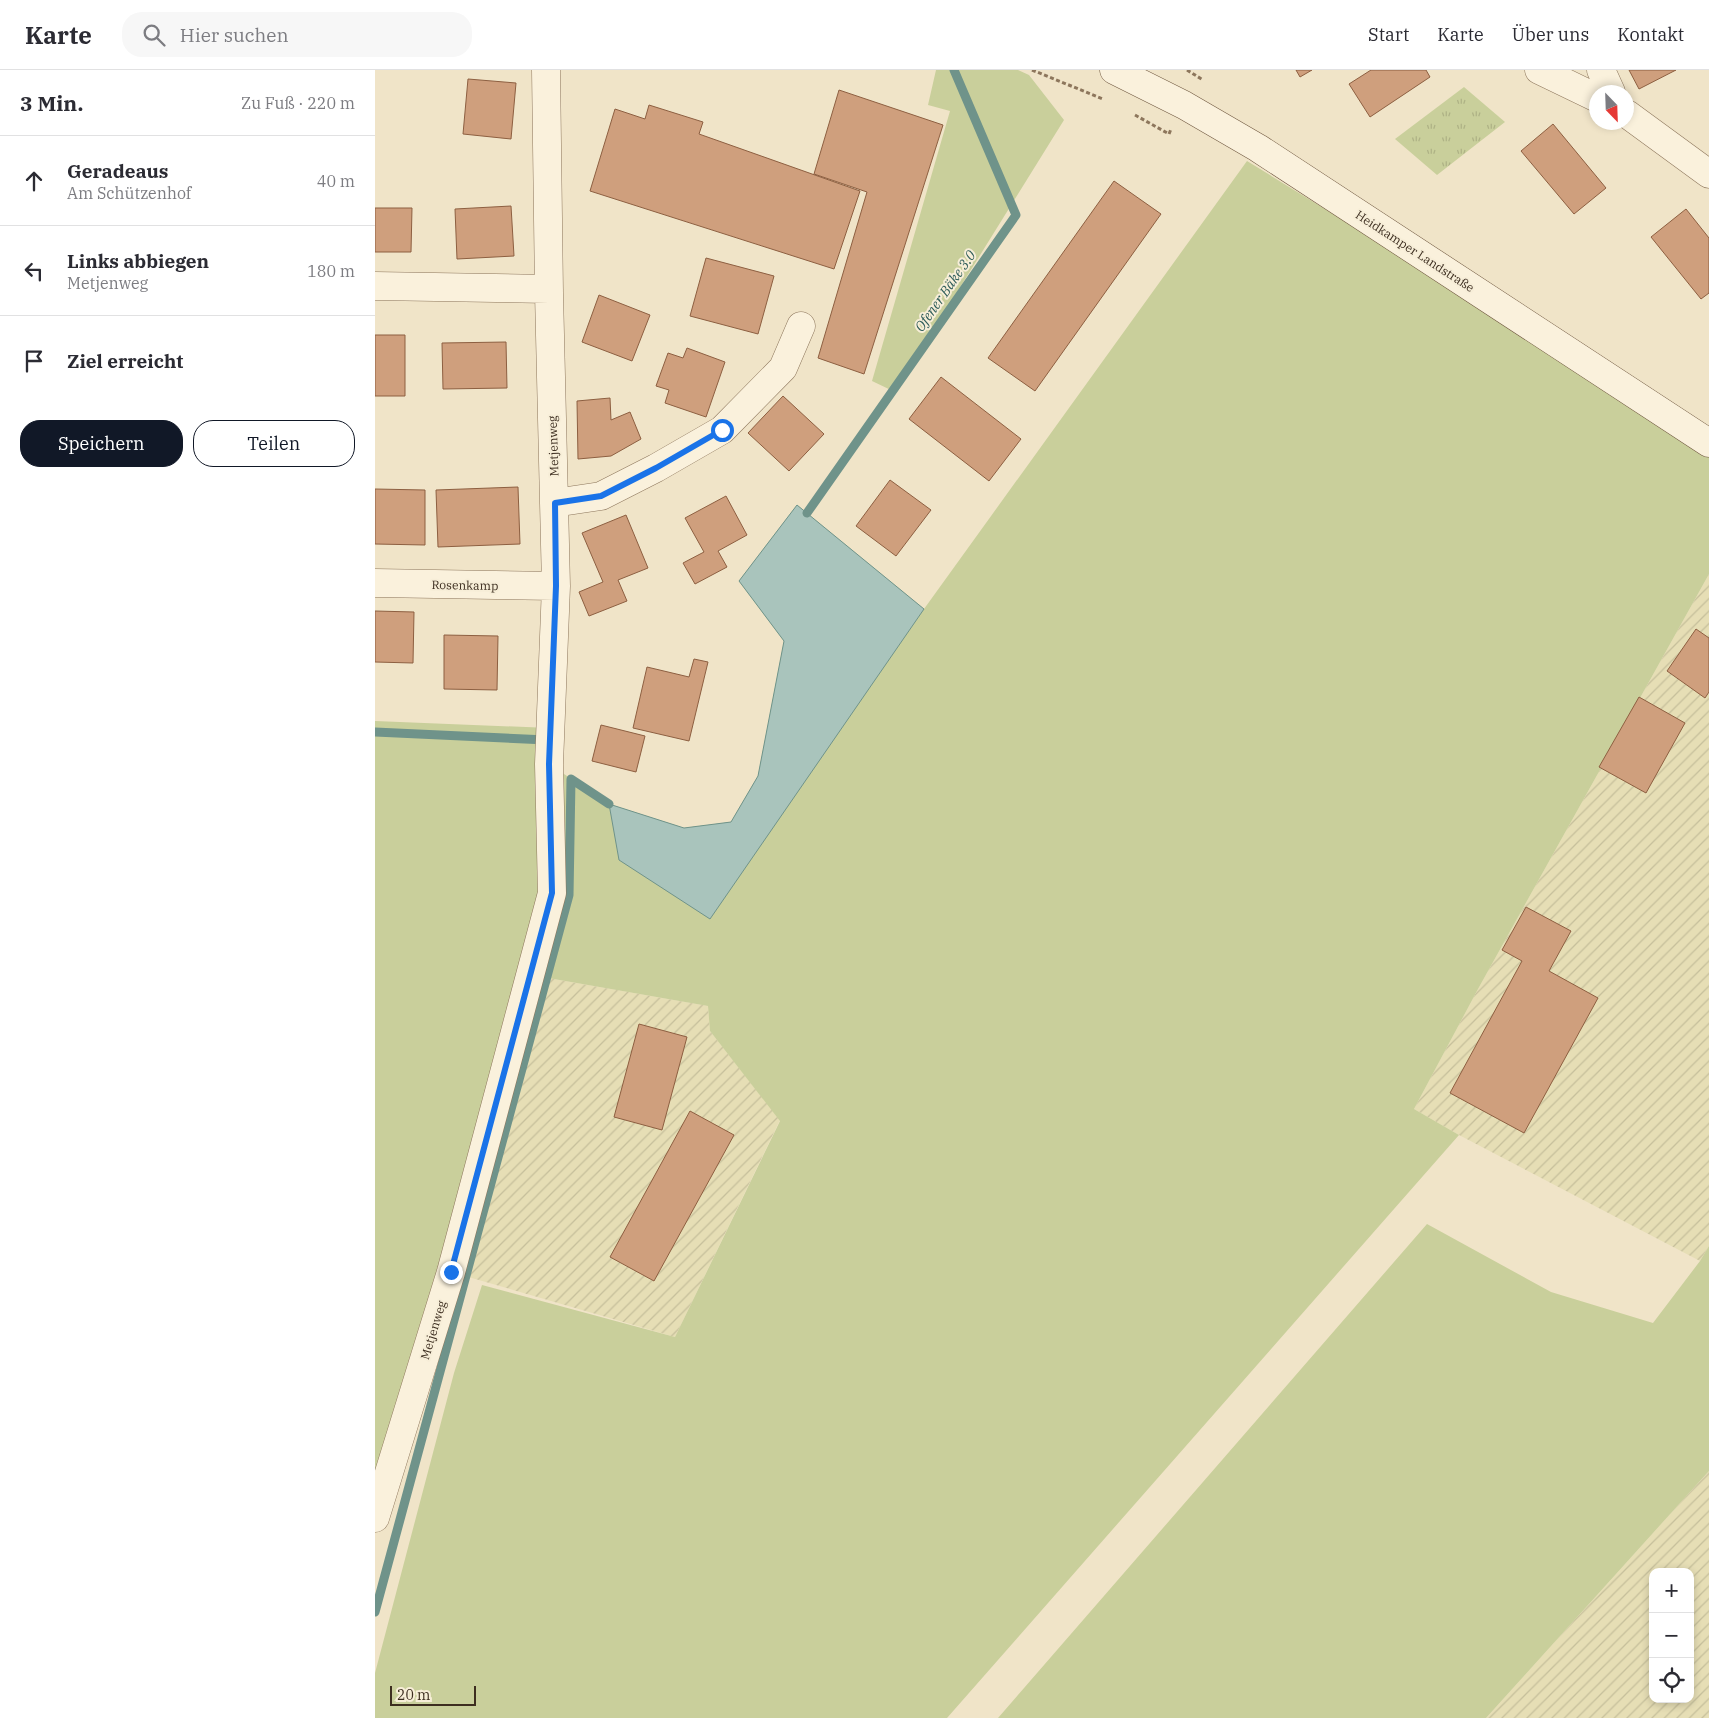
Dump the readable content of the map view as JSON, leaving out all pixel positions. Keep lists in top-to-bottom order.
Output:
{
  "streets": {
    "street": ["Heidkamper Landstraße", "Metjenweg", "Rosenkamp"]
  },
  "crossings": [
    ["Metjenweg", "Rosenkamp"]
  ],
  "water": ["Ofener Bäke 3.0"],
  "scale_bar": "20 m",
  "north": "bottom right",
  "page": {
    "header": "Karte",
    "search": "Hier suchen",
    "nav": [
      "Start",
      "Karte",
      "Über uns",
      "Kontakt"
    ],
    "heading": ["3 Min.", "Zu Fuß · 220 m"],
    "list": [
      ["Geradeaus", "Am Schützenhof", "40 m"],
      ["Links abbiegen", "Metjenweg", "180 m"],
      "Ziel erreicht"
    ],
    "buttons": ["Speichern", "Teilen"],
    "map_buttons": ["+", "−"],
    "scale": "20 m"
  }
}
